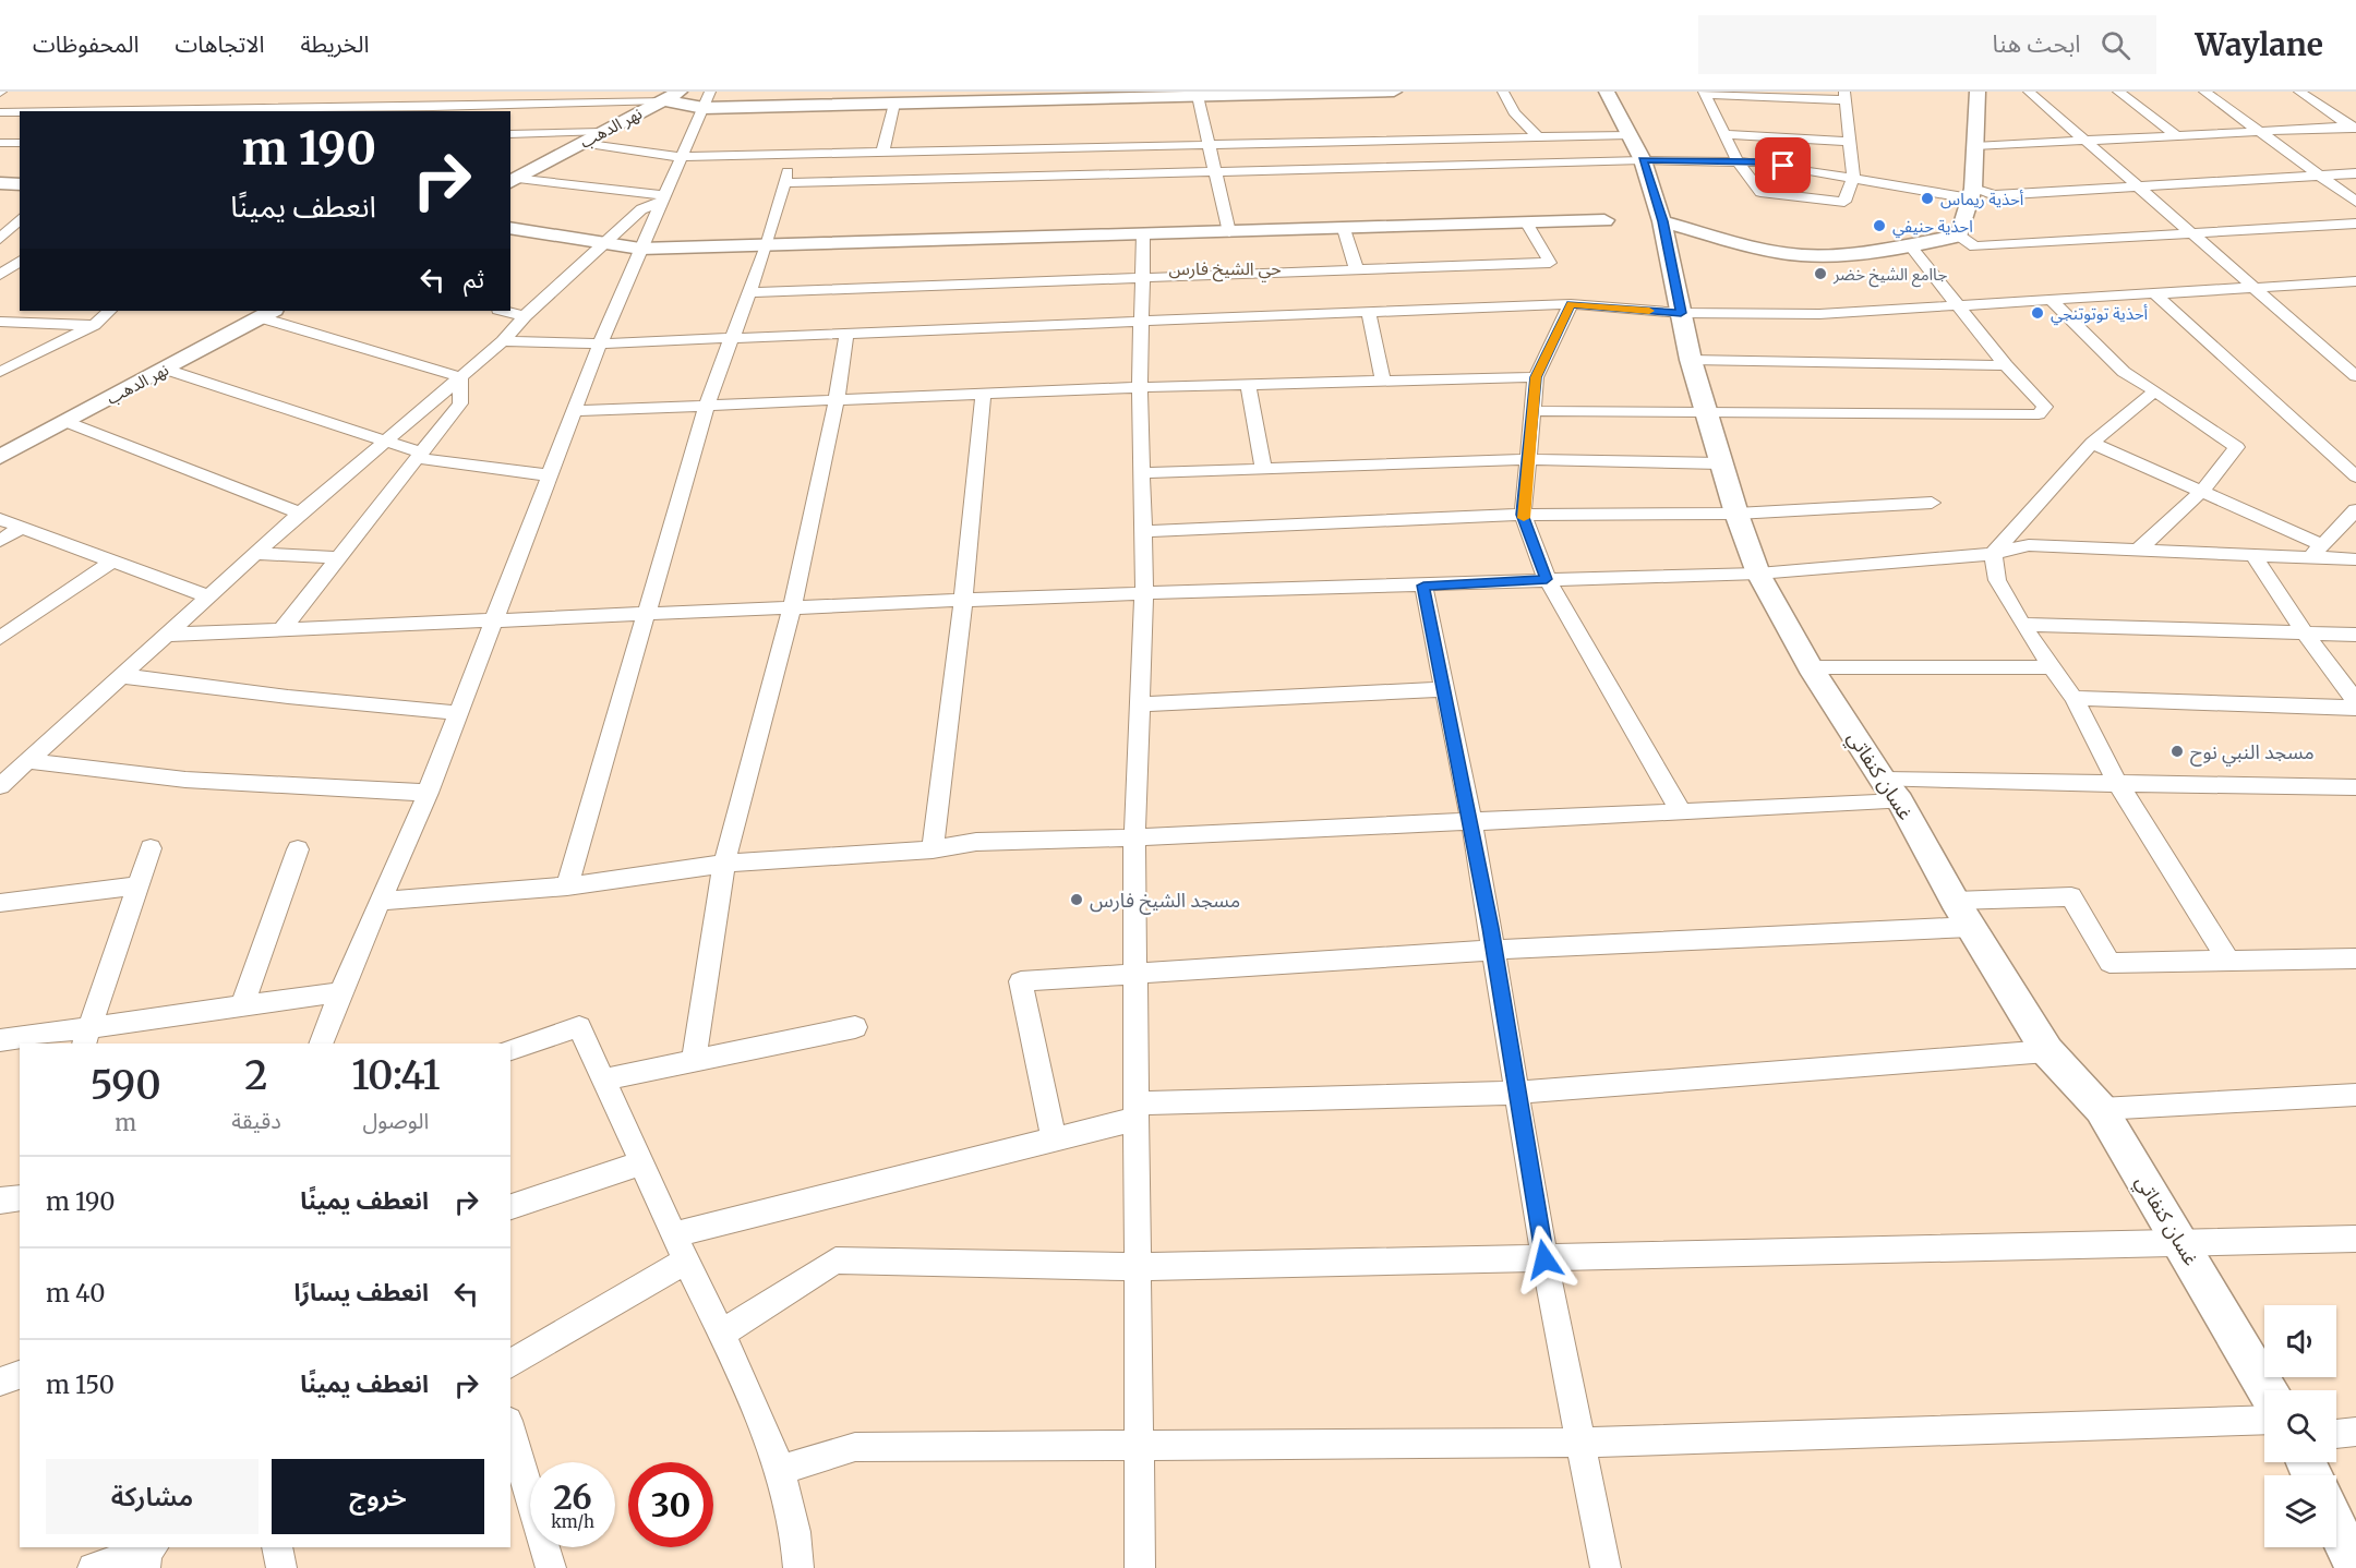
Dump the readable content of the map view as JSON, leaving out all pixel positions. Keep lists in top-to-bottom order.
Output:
{
  "streets": {
    "street": ["نهر الدهب", "غسان كنفاتي"]
  },
  "districts": ["حي الشيخ فارس"],
  "places": [
    "أحذية ريماس",
    "احذية حنيفي",
    "جاامع الشيخ خضر",
    "أحذية توتوتنجي",
    "مسجد النبي نوح",
    "مسجد الشيخ فارس"
  ],
  "page": {
    "header": "Waylane",
    "search": "ابحث هنا",
    "nav": ["الخريطة", "الاتجاهات", "المحفوظات"],
    "turn": ["190 m", "انعطف يمينًا"],
    "then": "ثم",
    "eta": [
      "10:41",
      "الوصول",
      "2",
      "دقيقة",
      "590",
      "m"
    ],
    "list": [
      {
        "name": "انعطف يمينًا",
        "value": "190 m"
      },
      {
        "name": "انعطف يسارًا",
        "value": "40 m"
      },
      {
        "name": "انعطف يمينًا",
        "value": "150 m"
      }
    ],
    "buttons": ["خروج", "مشاركة"],
    "speed": "26 km/h",
    "limit": "30"
  }
}
